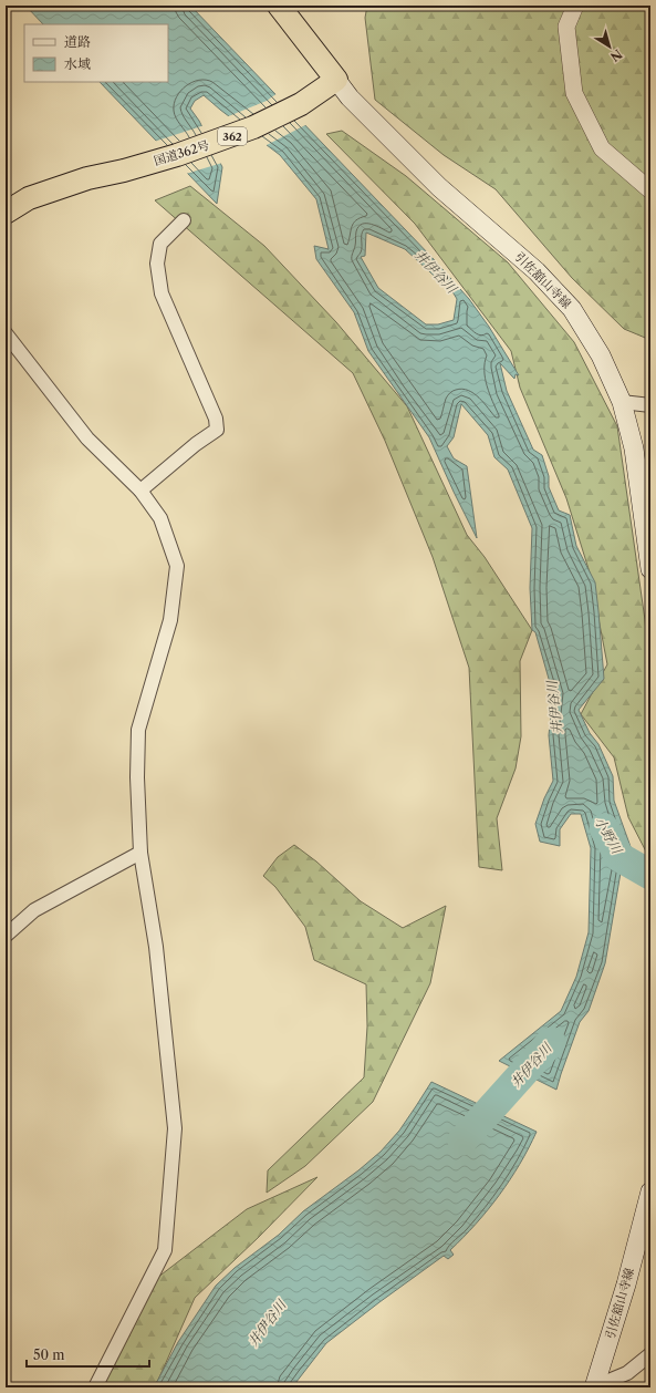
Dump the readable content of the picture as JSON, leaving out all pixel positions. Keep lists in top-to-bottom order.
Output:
{
  "streets": {
    "highway": ["362", "国道362号"],
    "main road": ["引佐舘山寺線"]
  },
  "crossings": [
    ["国道362号", "引佐舘山寺線"]
  ],
  "water": ["井伊谷川", "小野川"],
  "legend": ["道路", "水域"],
  "scale_bar": "50 m",
  "north": "bottom right"
}
